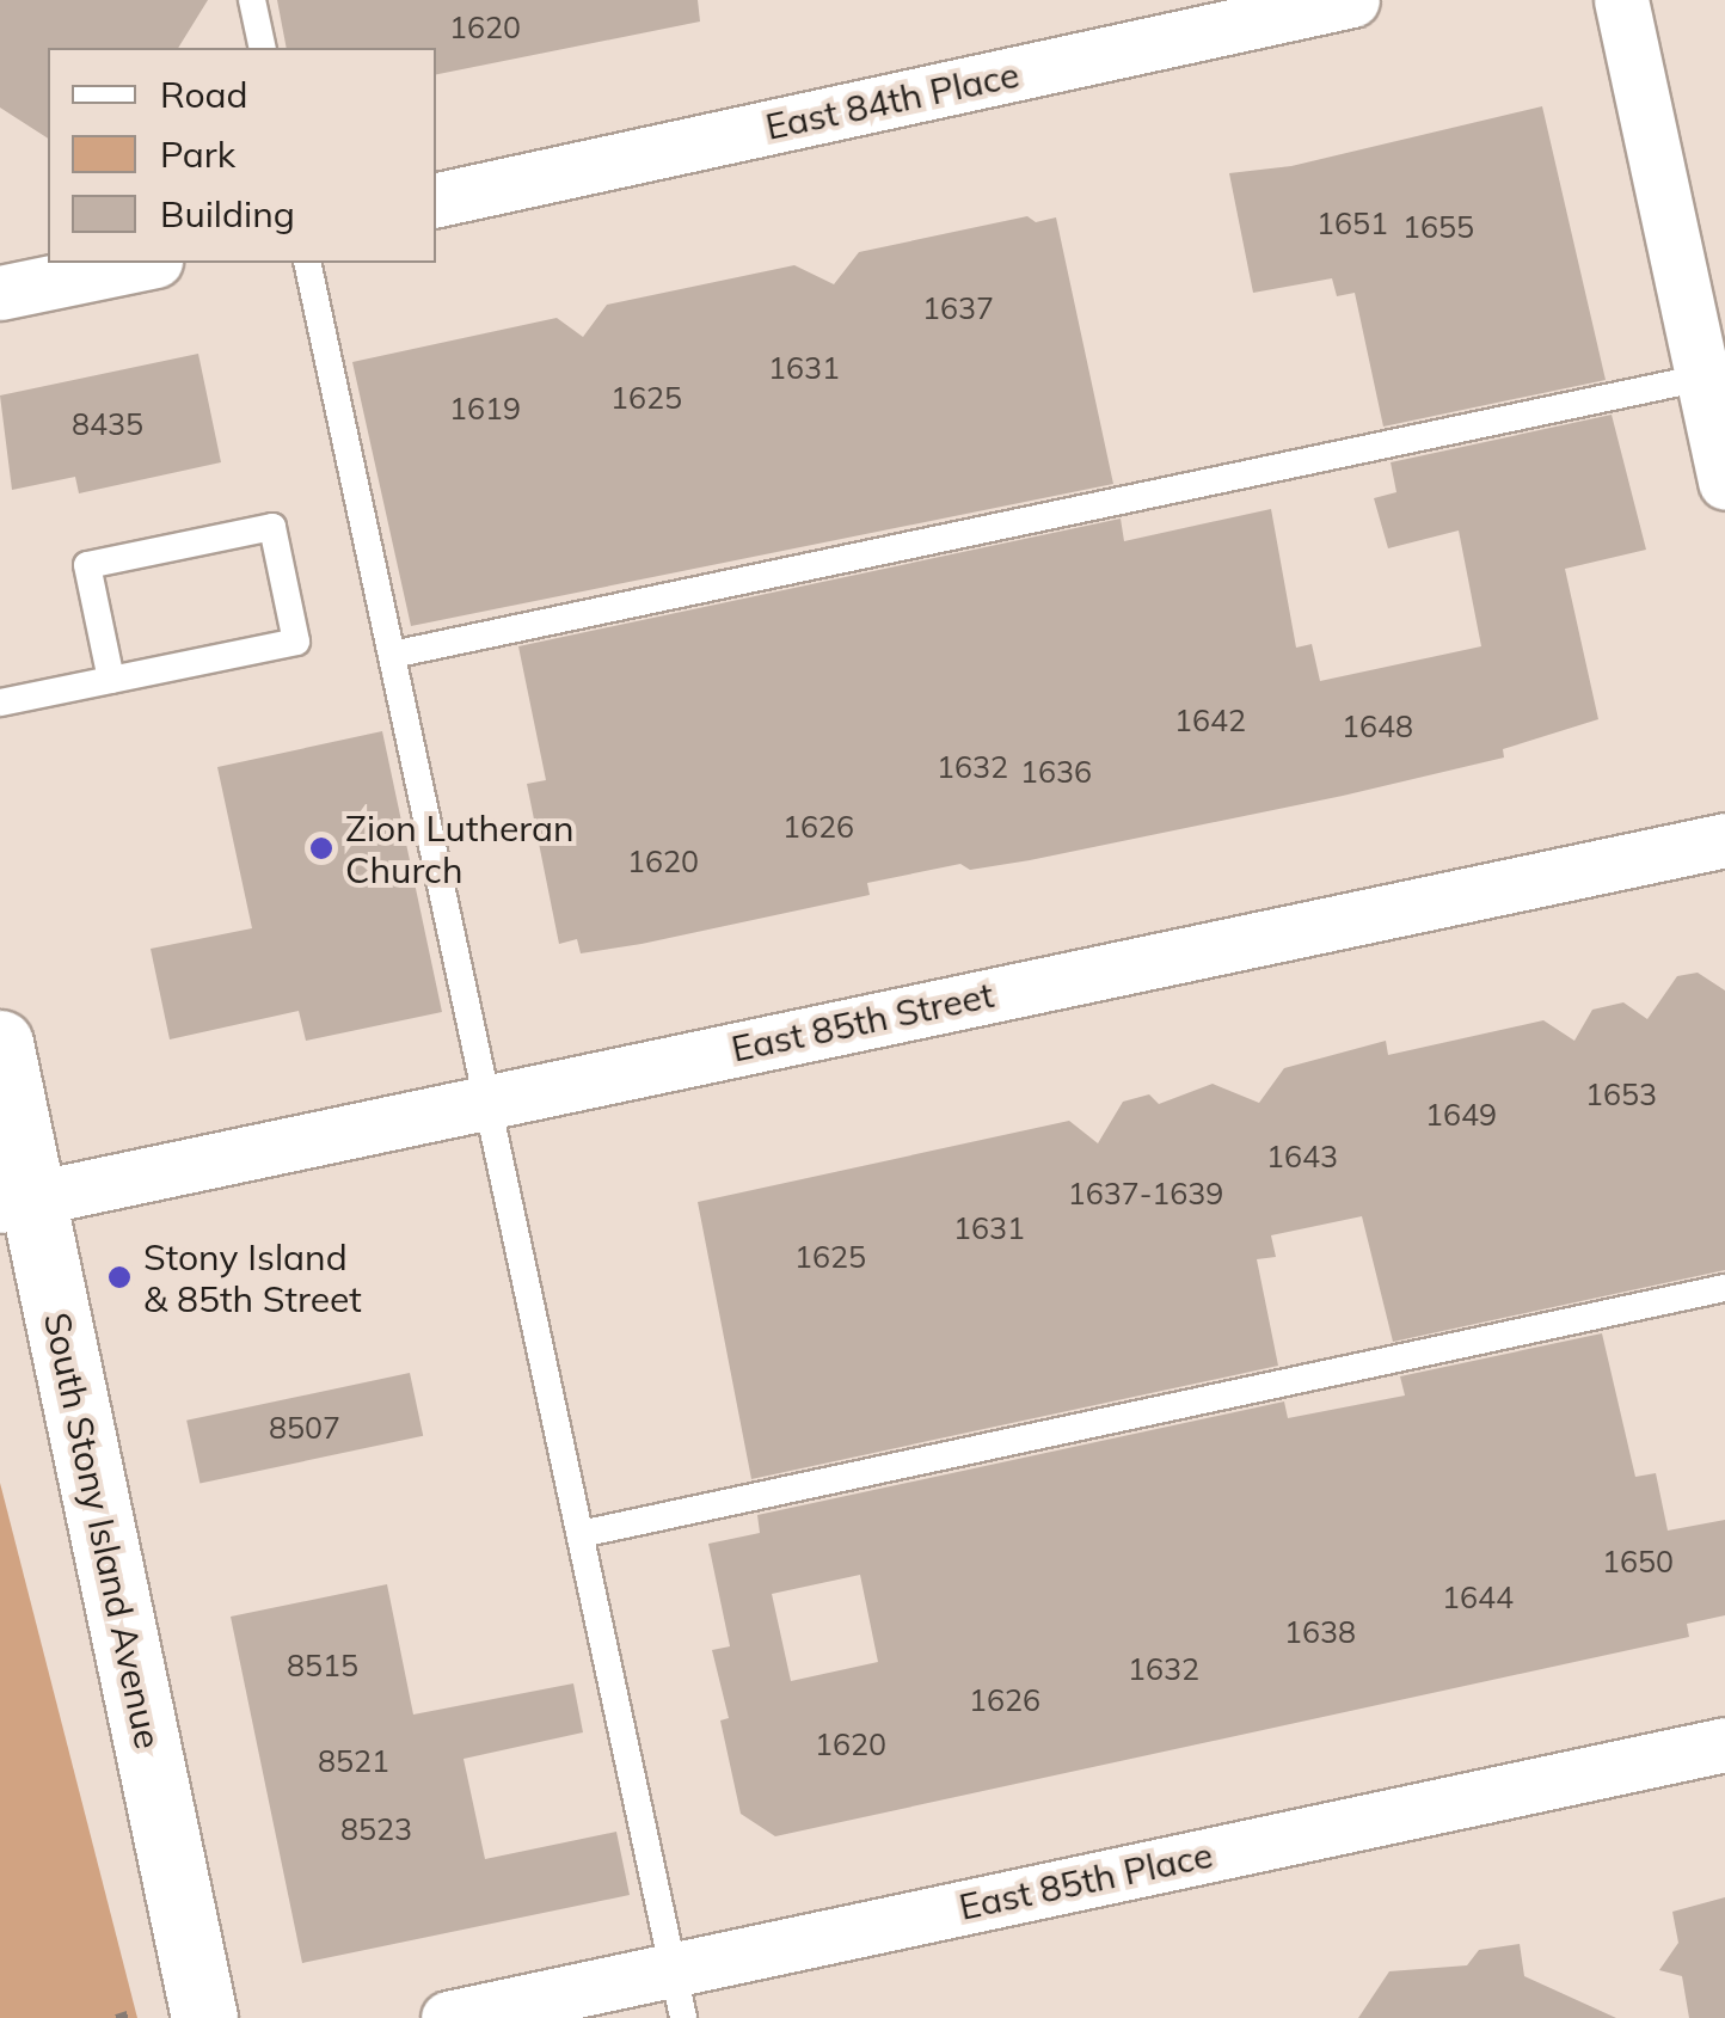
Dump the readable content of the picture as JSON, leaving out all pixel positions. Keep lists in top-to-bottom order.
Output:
{
  "streets": {
    "highway": ["South Stony Island Avenue"],
    "street": ["East 84th Place", "East 85th Street", "East 85th Place"]
  },
  "crossings": [
    ["East 85th Street", "South Stony Island Avenue"]
  ],
  "places": ["Zion Lutheran Church", "Stony Island & 85th Street"],
  "house_numbers": [
    "1620",
    "1651",
    "1655",
    "1637",
    "1631",
    "1625",
    "1619",
    "8435",
    "1642",
    "1648",
    "1632",
    "1636",
    "1626",
    "1620",
    "1653",
    "1649",
    "1643",
    "1637-1639",
    "1631",
    "1625",
    "8507",
    "1650",
    "1644",
    "1638",
    "8515",
    "1632",
    "1626",
    "1620",
    "8521",
    "8523"
  ],
  "legend": ["Road", "Park", "Building"]
}
